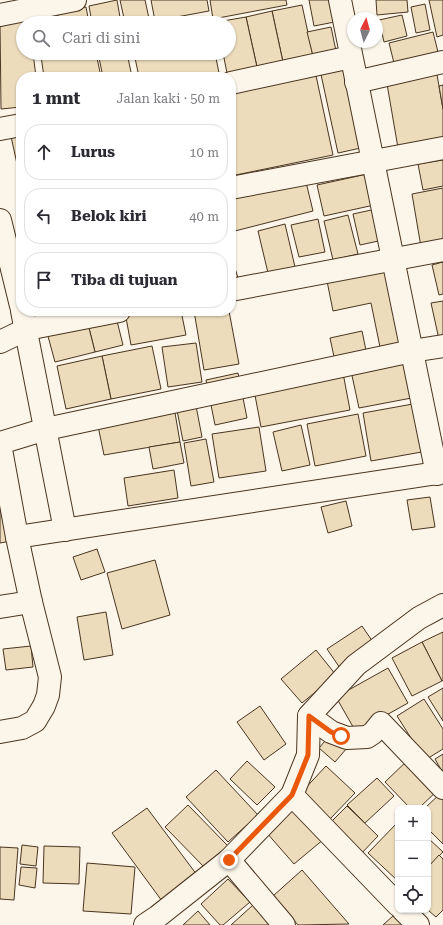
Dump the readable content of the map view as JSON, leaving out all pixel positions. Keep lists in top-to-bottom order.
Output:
{
  "north": "top",
  "page": {
    "search": "Cari di sini",
    "heading": ["1 mnt", "Jalan kaki · 50 m"],
    "list": [
      ["Lurus", "10 m"],
      ["Belok kiri", "40 m"],
      "Tiba di tujuan"
    ],
    "map_buttons": ["+", "−"]
  }
}
